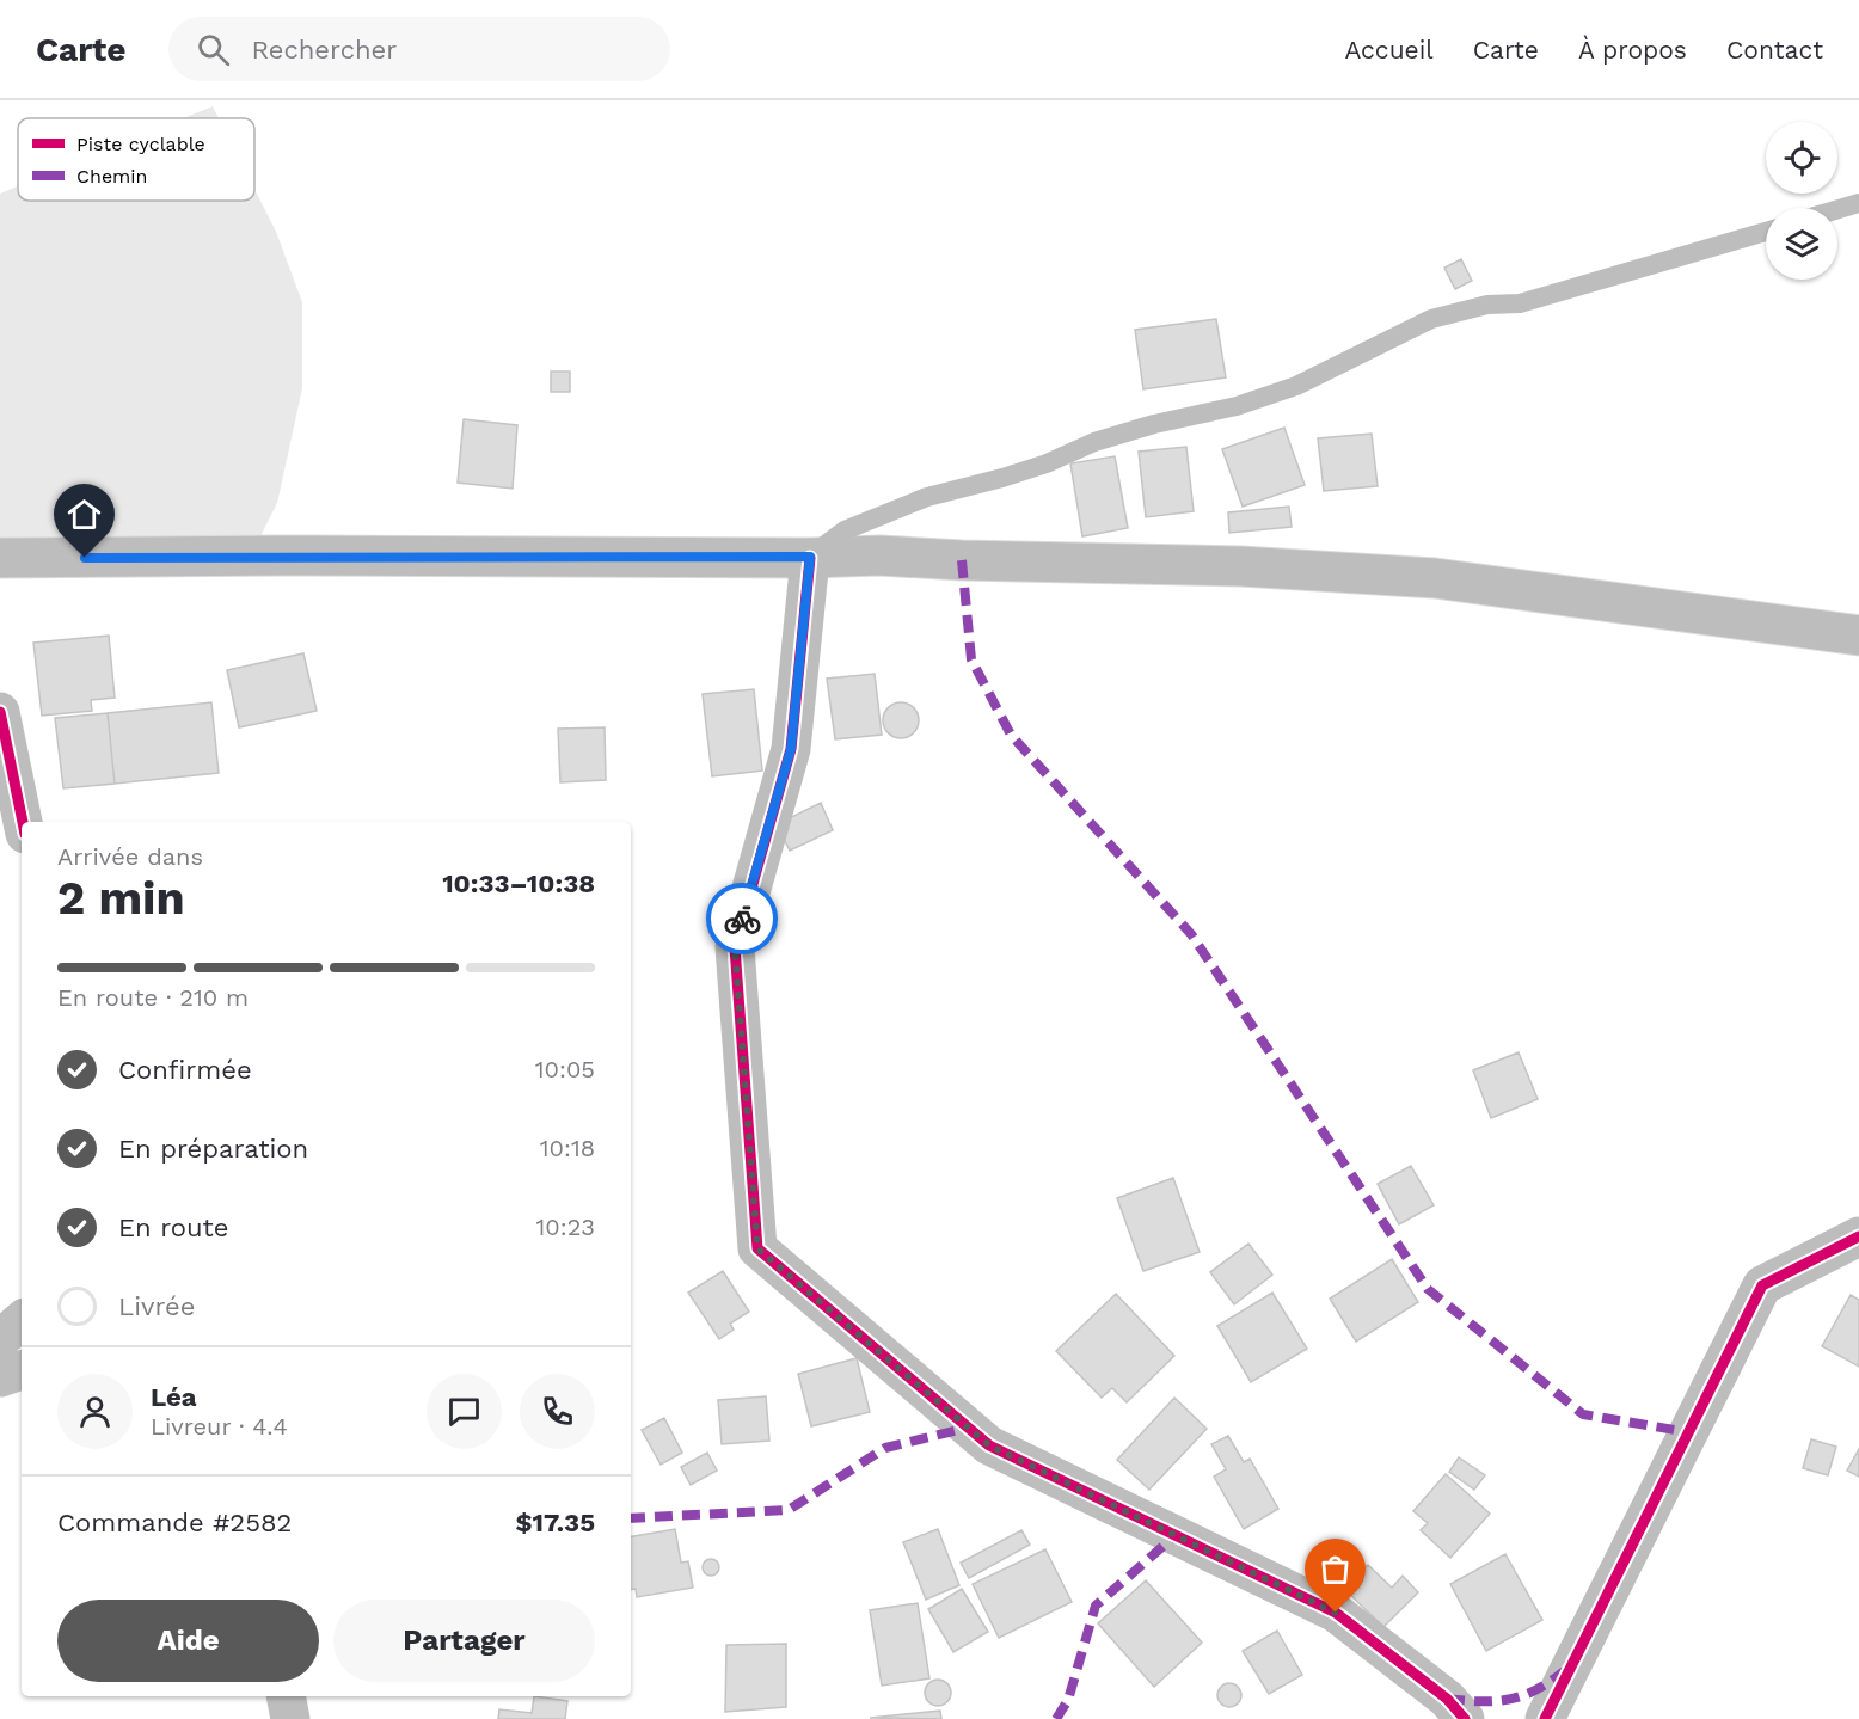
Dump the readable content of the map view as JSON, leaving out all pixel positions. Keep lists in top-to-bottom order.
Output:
{
  "legend": ["Piste cyclable", "Chemin"],
  "page": {
    "header": "Carte",
    "search": "Rechercher",
    "nav": [
      "Accueil",
      "Carte",
      "À propos",
      "Contact"
    ],
    "heading": ["2 min", "Arrivée dans", "10:33–10:38"],
    "panel": [
      "Léa",
      "Livreur · 4.4",
      "Commande #2582",
      "$17.35"
    ],
    "bar": "En route · 210 m",
    "list": [
      ["Confirmée", "10:05"],
      ["En préparation", "10:18"],
      ["En route", "10:23"],
      "Livrée"
    ],
    "buttons": ["Aide", "Partager"]
  }
}
